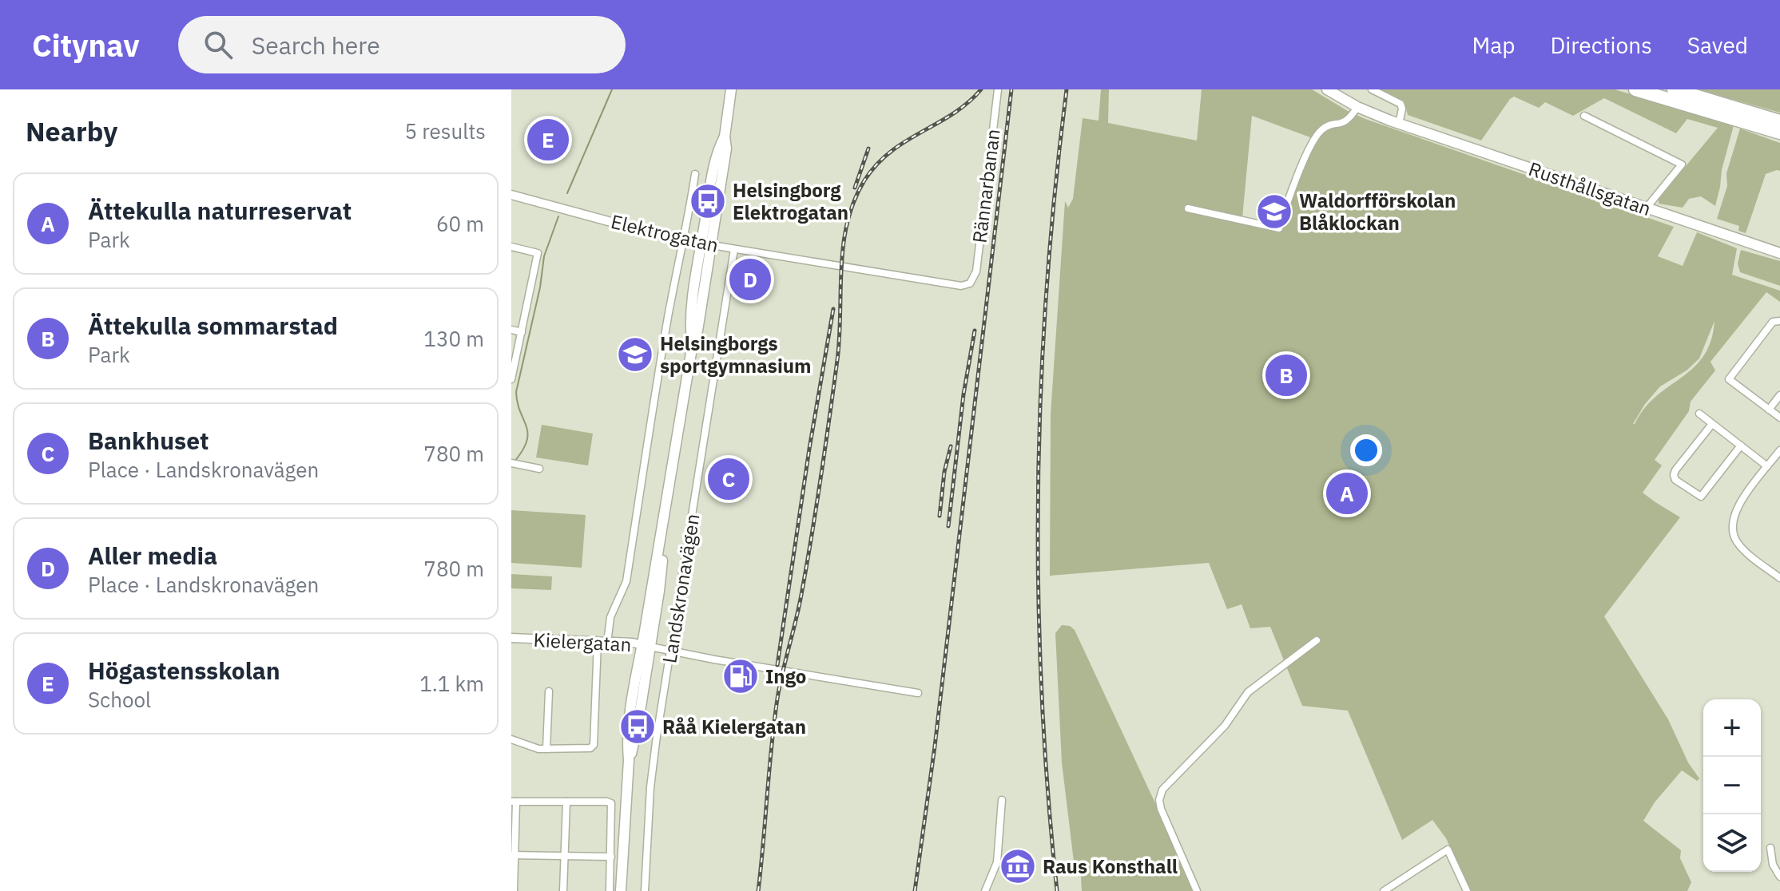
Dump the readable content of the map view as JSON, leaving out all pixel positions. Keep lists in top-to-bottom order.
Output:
{
  "streets": {
    "main road": ["Rusthållsgatan", "Landskronavägen"],
    "street": ["Rännarbanan", "Elektrogatan", "Kielergatan"]
  },
  "crossings": [
    ["Rännarbanan", "Elektrogatan"],
    ["Elektrogatan", "Landskronavägen"],
    ["Landskronavägen", "Kielergatan"]
  ],
  "places": {
    "bus stop": ["Helsingborg Elektrogatan", "Råå Kielergatan"],
    "school or university": ["Waldorfförskolan Blåklockan", "Helsingborgs sportgymnasium"],
    "fuel station": ["Ingo"],
    "museum": ["Raus Konsthall"]
  },
  "page": {
    "header": "Citynav",
    "search": "Search here",
    "nav": ["Map", "Directions", "Saved"],
    "heading": ["Nearby", "5 results"],
    "pins": [
      "E",
      "D",
      "B",
      "C",
      "A"
    ],
    "list": [
      {
        "mark": "A",
        "name": "Ättekulla naturreservat",
        "note": "Park",
        "value": "60 m"
      },
      {
        "mark": "B",
        "name": "Ättekulla sommarstad",
        "note": "Park",
        "value": "130 m"
      },
      {
        "mark": "C",
        "name": "Bankhuset",
        "note": "Place · Landskronavägen",
        "value": "780 m"
      },
      {
        "mark": "D",
        "name": "Aller media",
        "note": "Place · Landskronavägen",
        "value": "780 m"
      },
      {
        "mark": "E",
        "name": "Högastensskolan",
        "note": "School",
        "value": "1.1 km"
      }
    ],
    "map_buttons": ["+", "−"]
  }
}
